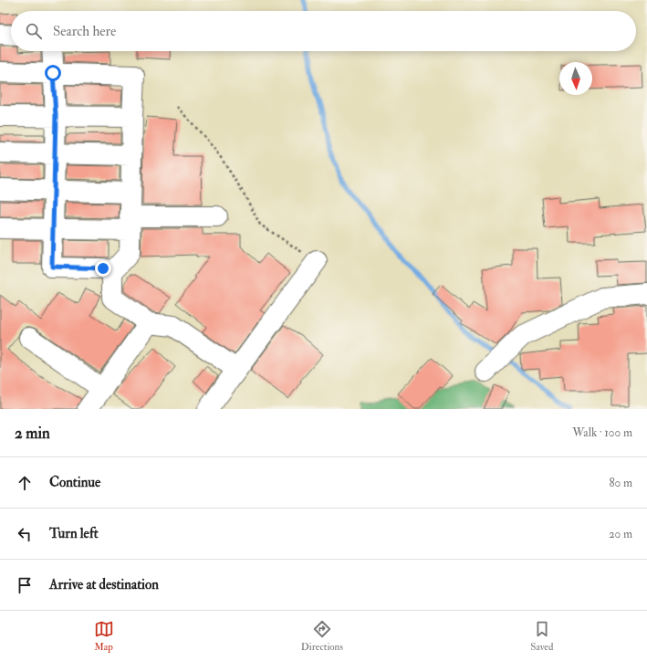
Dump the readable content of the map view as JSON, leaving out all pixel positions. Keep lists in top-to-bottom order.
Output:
{
  "north": "bottom",
  "page": {
    "search": "Search here",
    "heading": ["2 min", "Walk · 100 m"],
    "list": [
      ["Continue", "80 m"],
      ["Turn left", "20 m"],
      "Arrive at destination"
    ],
    "nav": ["Map", "Directions", "Saved"]
  }
}
